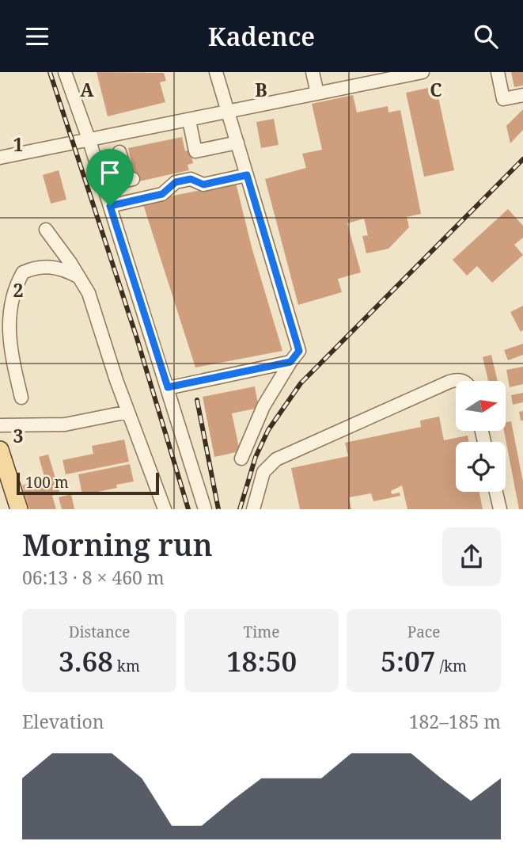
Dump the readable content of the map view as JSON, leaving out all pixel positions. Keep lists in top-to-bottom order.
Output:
{
  "scale_bar": "100 m",
  "north": "right",
  "page": {
    "header": "Kadence",
    "scale": "100 m",
    "heading": ["Morning run", "06:13 · 8 × 460 m"],
    "stats": [
      ["Distance", "3.68 km"],
      ["Time", "18:50"],
      ["Pace", "5:07 /km"]
    ],
    "chart": ["Elevation", "182–185 m"]
  },
  "grid": {
    "columns": ["A", "B", "C"],
    "rows": ["1", "2", "3"]
  }
}
